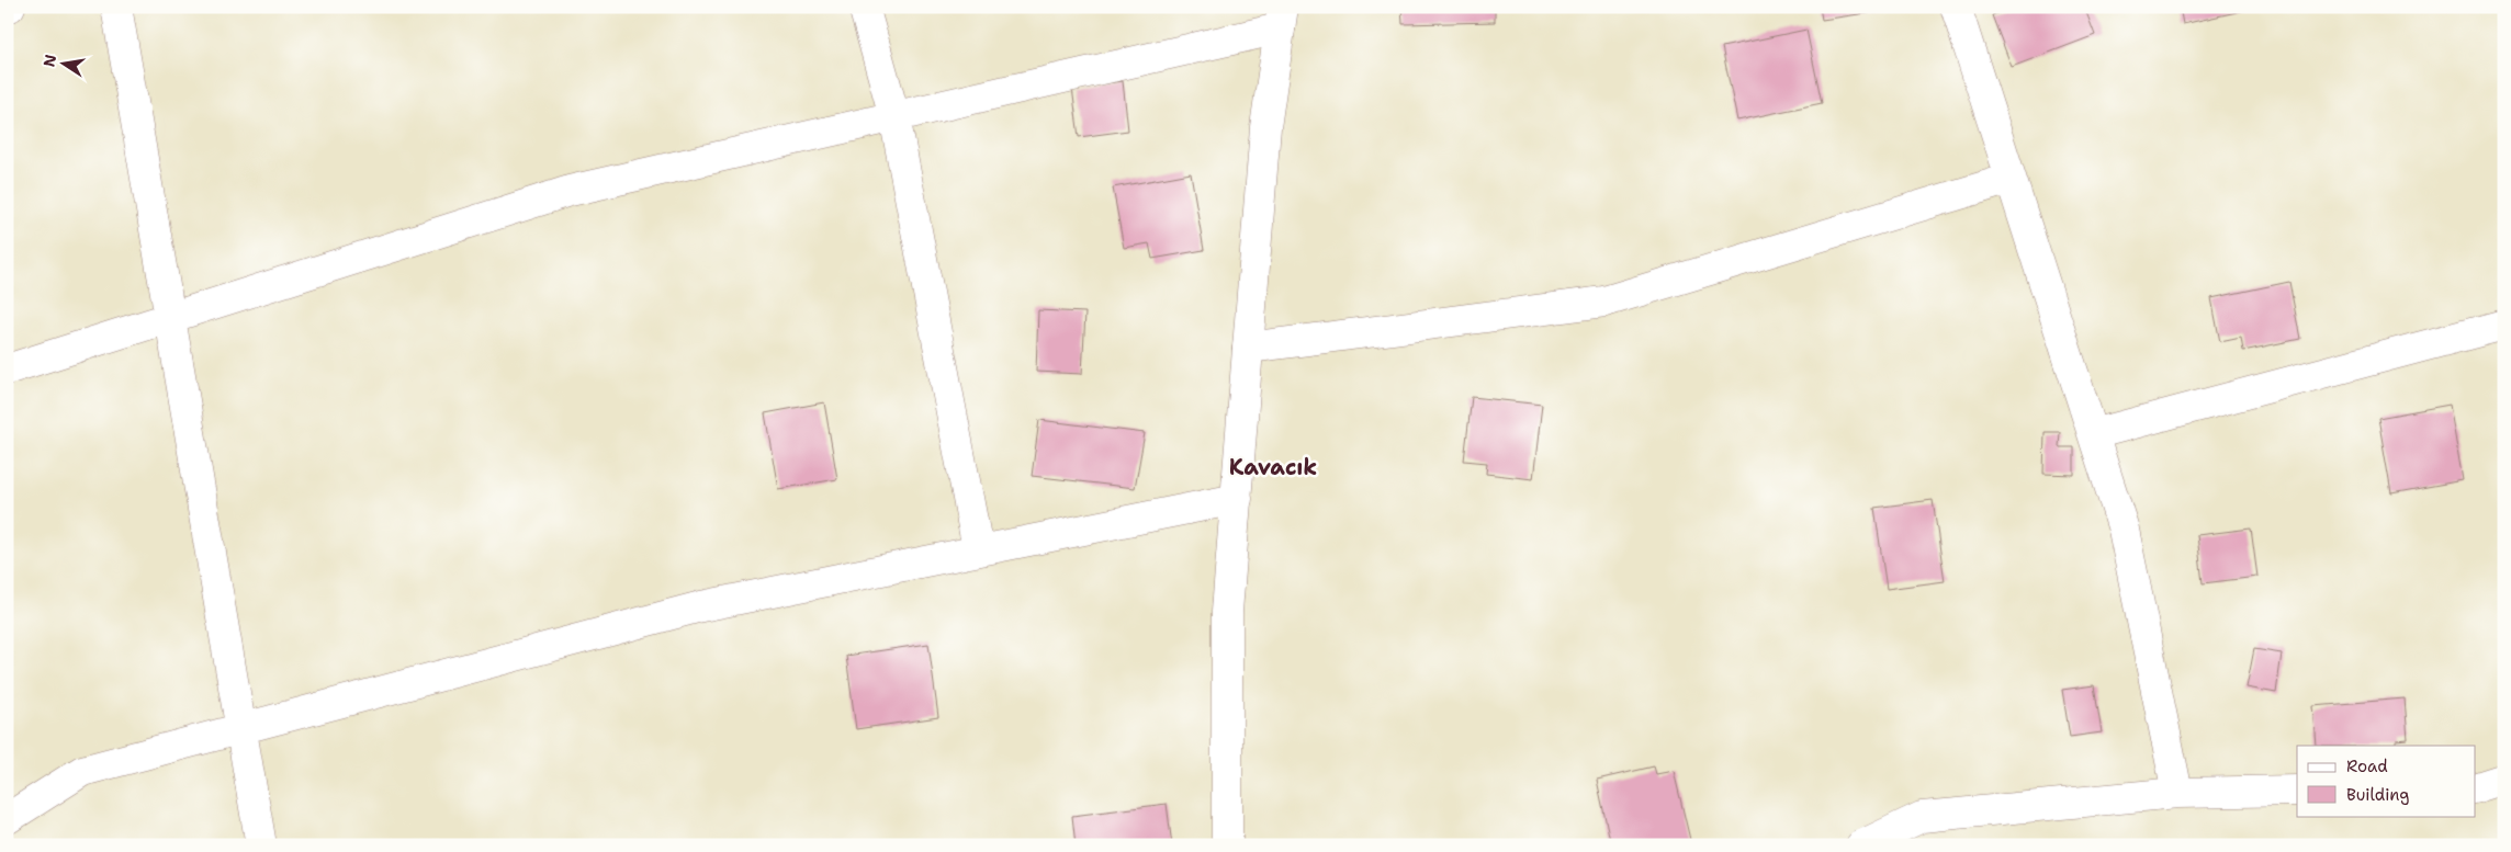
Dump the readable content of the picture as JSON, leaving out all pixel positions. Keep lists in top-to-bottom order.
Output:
{
  "districts": ["Kavacık"],
  "legend": ["Road", "Building"],
  "north": "left"
}
